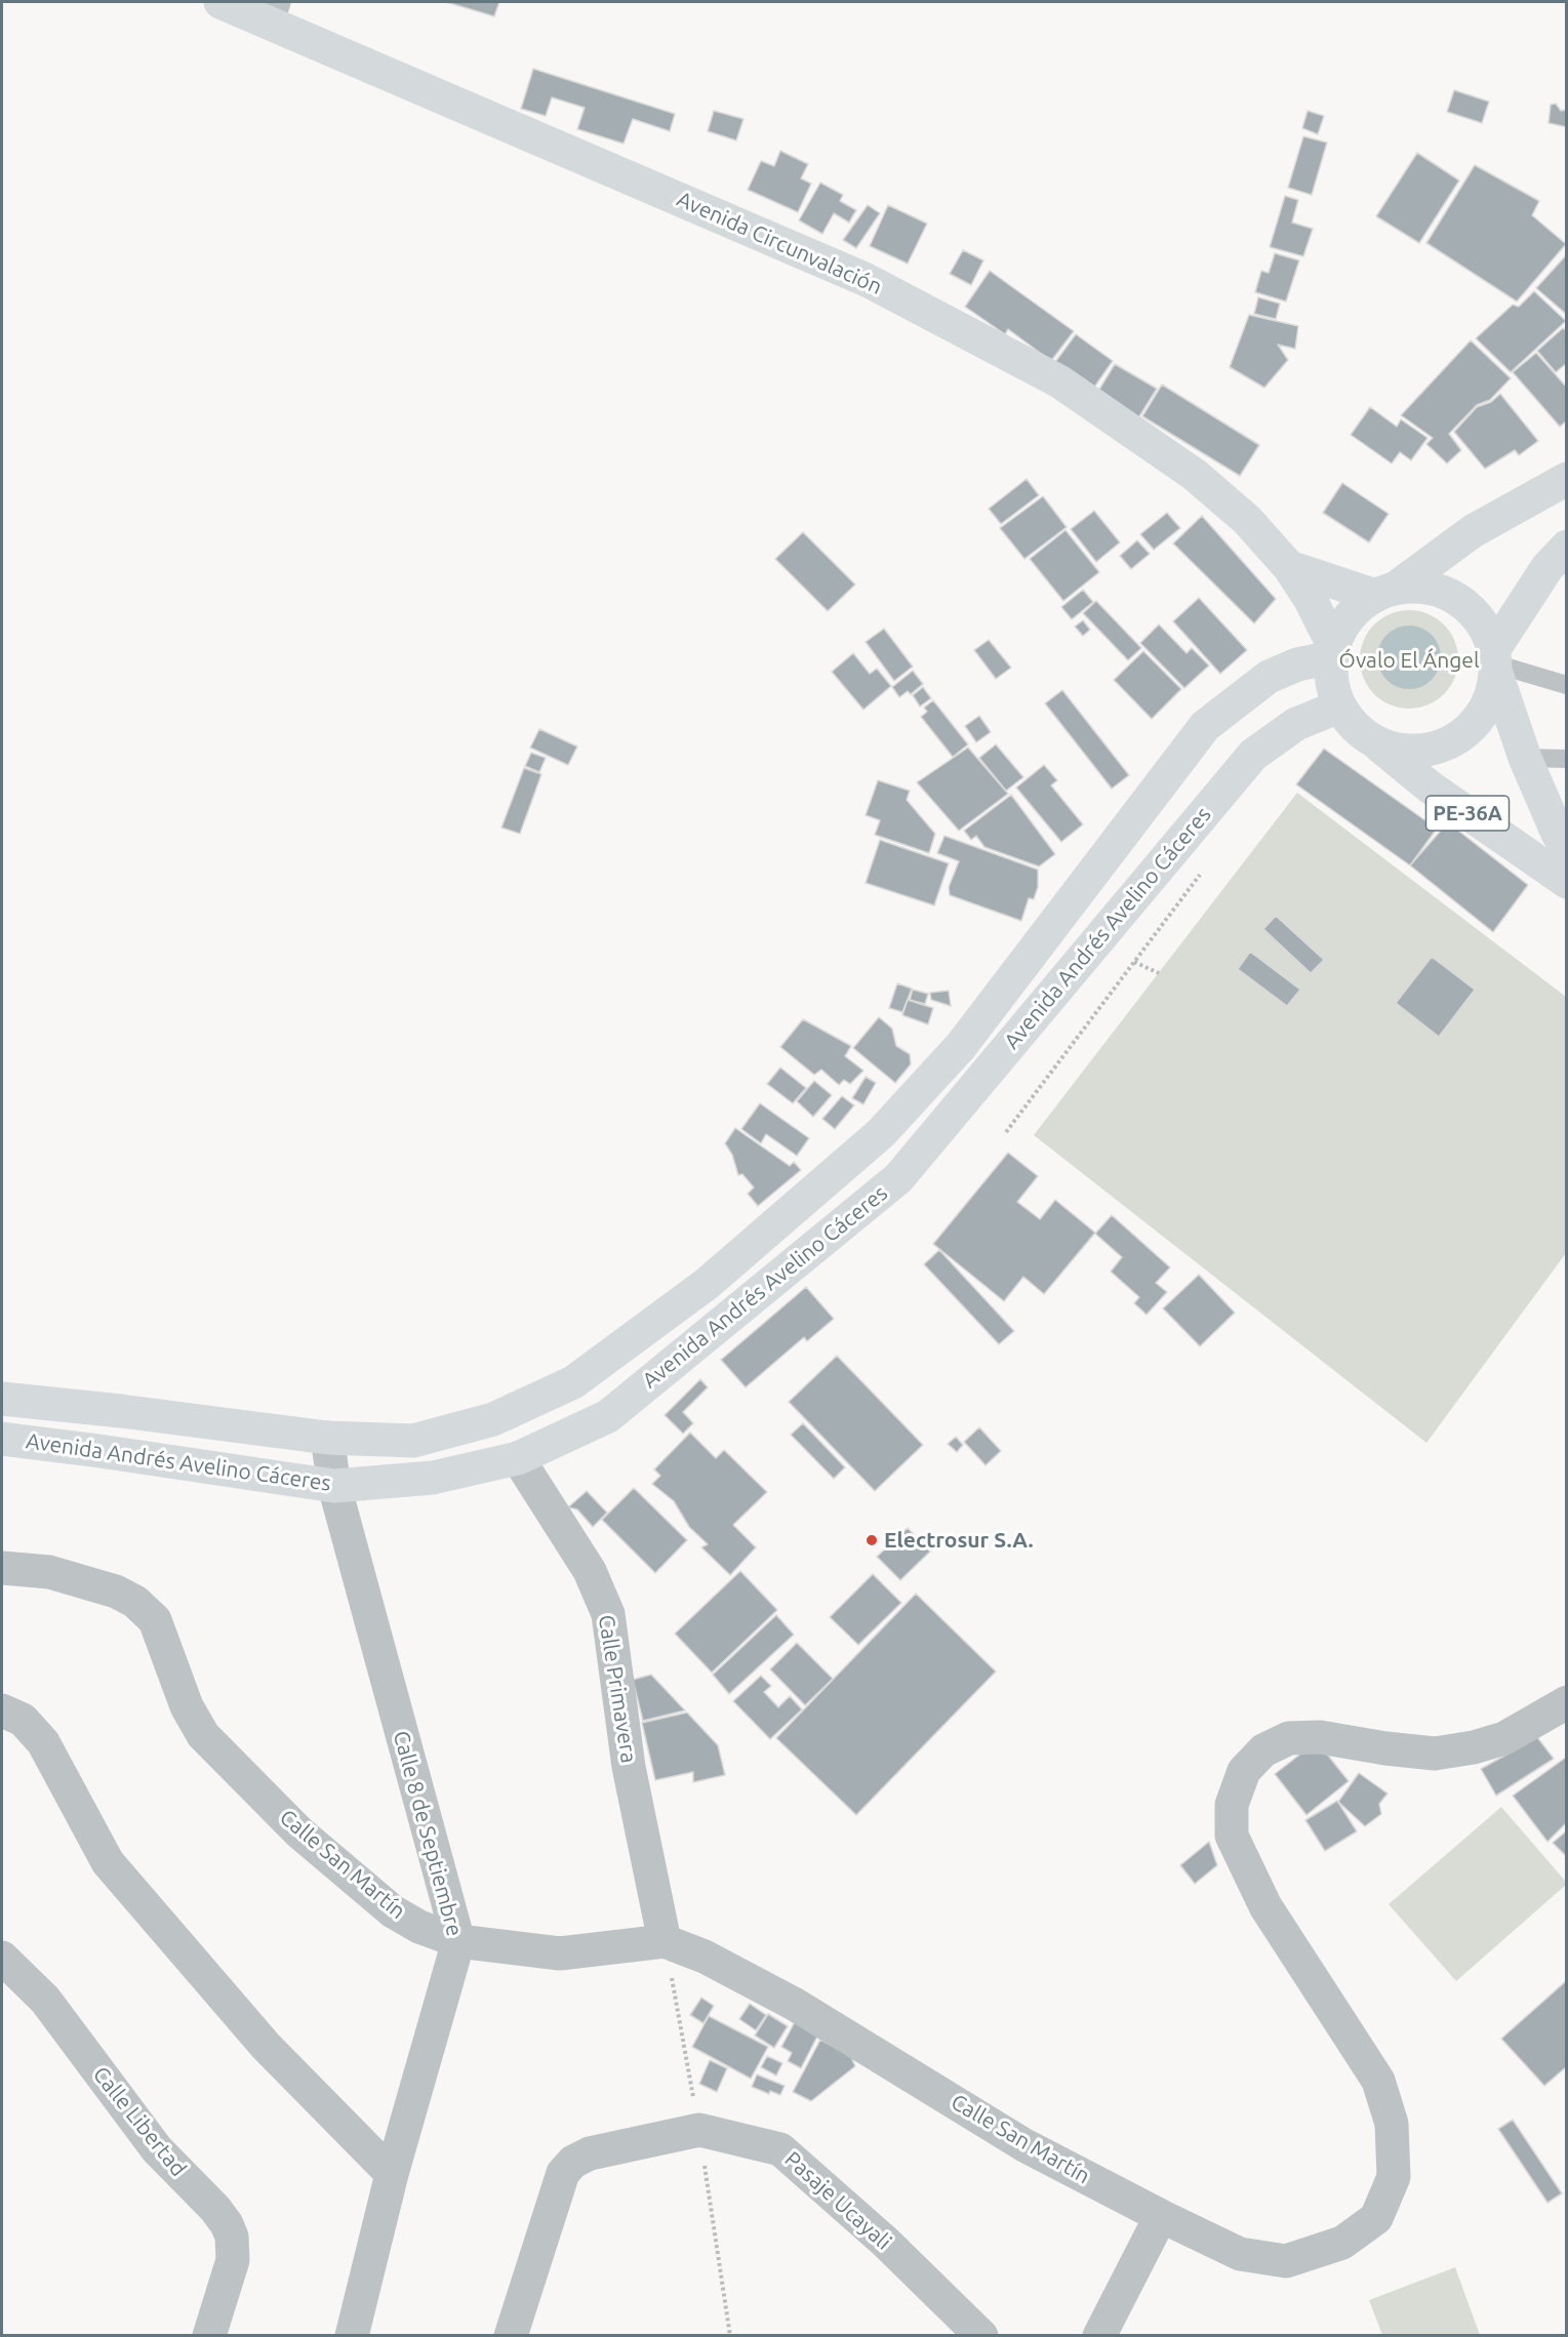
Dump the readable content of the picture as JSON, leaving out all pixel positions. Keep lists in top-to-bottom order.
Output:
{
  "streets": {
    "main road": ["Avenida Circunvalación", "PE-36A", "Avenida Andrés Avelino Cáceres"],
    "street": [
      "Calle Primavera",
      "Calle 8 de Septiembre",
      "Calle San Martín",
      "Calle Libertad",
      "Pasaje Ucayali"
    ]
  },
  "crossings": [
    ["Avenida Circunvalación", "PE-36A"],
    ["Avenida Circunvalación", "Avenida Andrés Avelino Cáceres"],
    ["PE-36A", "Avenida Andrés Avelino Cáceres"],
    ["Avenida Andrés Avelino Cáceres", "Calle Primavera"],
    ["Avenida Andrés Avelino Cáceres", "Calle 8 de Septiembre"],
    ["Calle Primavera", "Calle San Martín"],
    ["Calle 8 de Septiembre", "Calle San Martín"]
  ],
  "parks": ["Óvalo El Ángel"],
  "places": ["Electrosur S.A."]
}
